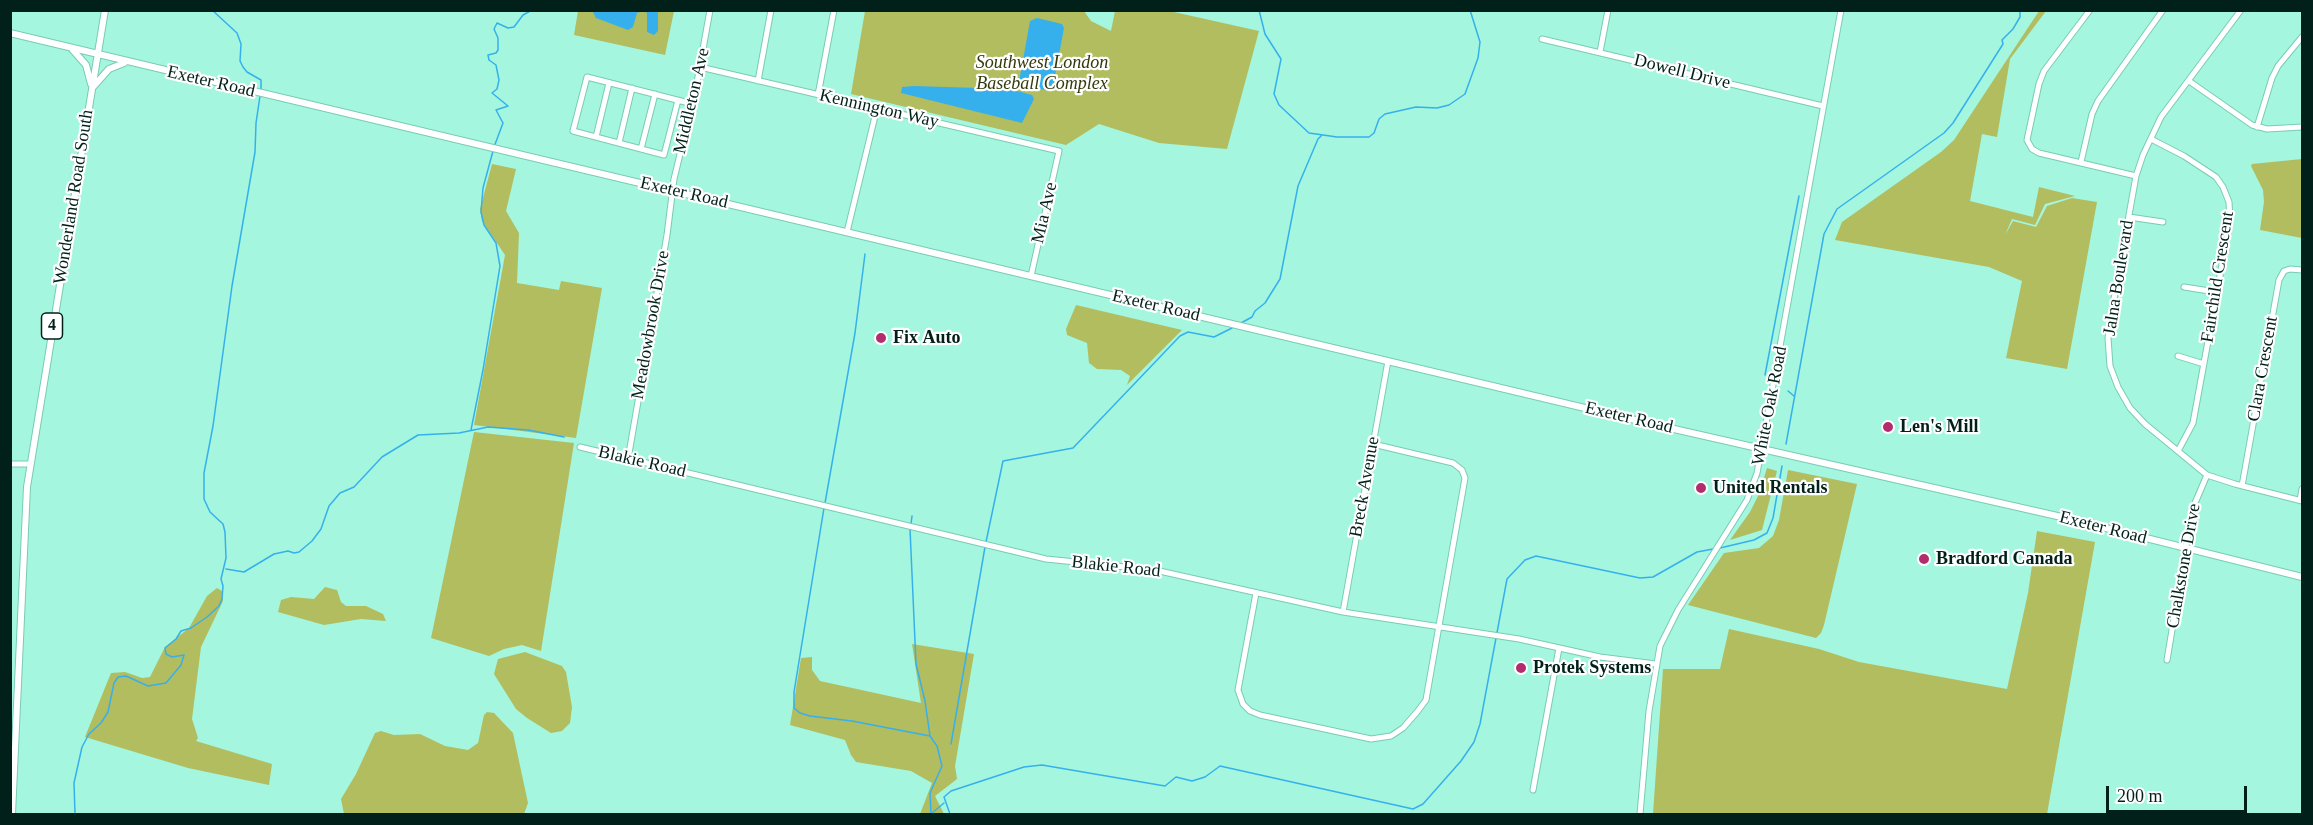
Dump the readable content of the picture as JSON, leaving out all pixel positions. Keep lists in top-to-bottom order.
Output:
{
  "streets": {
    "main road": ["Exeter Road", "Wonderland Road South", "4"],
    "street": [
      "Dowell Drive",
      "Middleton Ave",
      "Kennington Way",
      "Mia Ave",
      "Fairchild Crescent",
      "Jalna Boulevard",
      "Meadowbrook Drive",
      "Clara Crescent",
      "White Oak Road",
      "Blakie Road",
      "Breck Avenue",
      "Chalkstone Drive"
    ]
  },
  "crossings": [
    ["Dowell Drive", "White Oak Road"],
    ["Exeter Road", "Middleton Ave"],
    ["Exeter Road", "Wonderland Road South"],
    ["Exeter Road", "Mia Ave"],
    ["Exeter Road", "Meadowbrook Drive"],
    ["Exeter Road", "White Oak Road"],
    ["Exeter Road", "Breck Avenue"],
    ["Exeter Road", "Chalkstone Drive"],
    ["Middleton Ave", "Kennington Way"],
    ["Middleton Ave", "Meadowbrook Drive"],
    ["Kennington Way", "Mia Ave"],
    ["Fairchild Crescent", "Jalna Boulevard"],
    ["Jalna Boulevard", "Clara Crescent"],
    ["Jalna Boulevard", "Chalkstone Drive"],
    ["Meadowbrook Drive", "Blakie Road"],
    ["White Oak Road", "Blakie Road"],
    ["Blakie Road", "Breck Avenue"]
  ],
  "parks": ["Southwest London Baseball Complex"],
  "places": [
    "Fix Auto",
    "Len's Mill",
    "United Rentals",
    "Bradford Canada",
    "Protek Systems"
  ],
  "scale_bar": "200 m"
}
